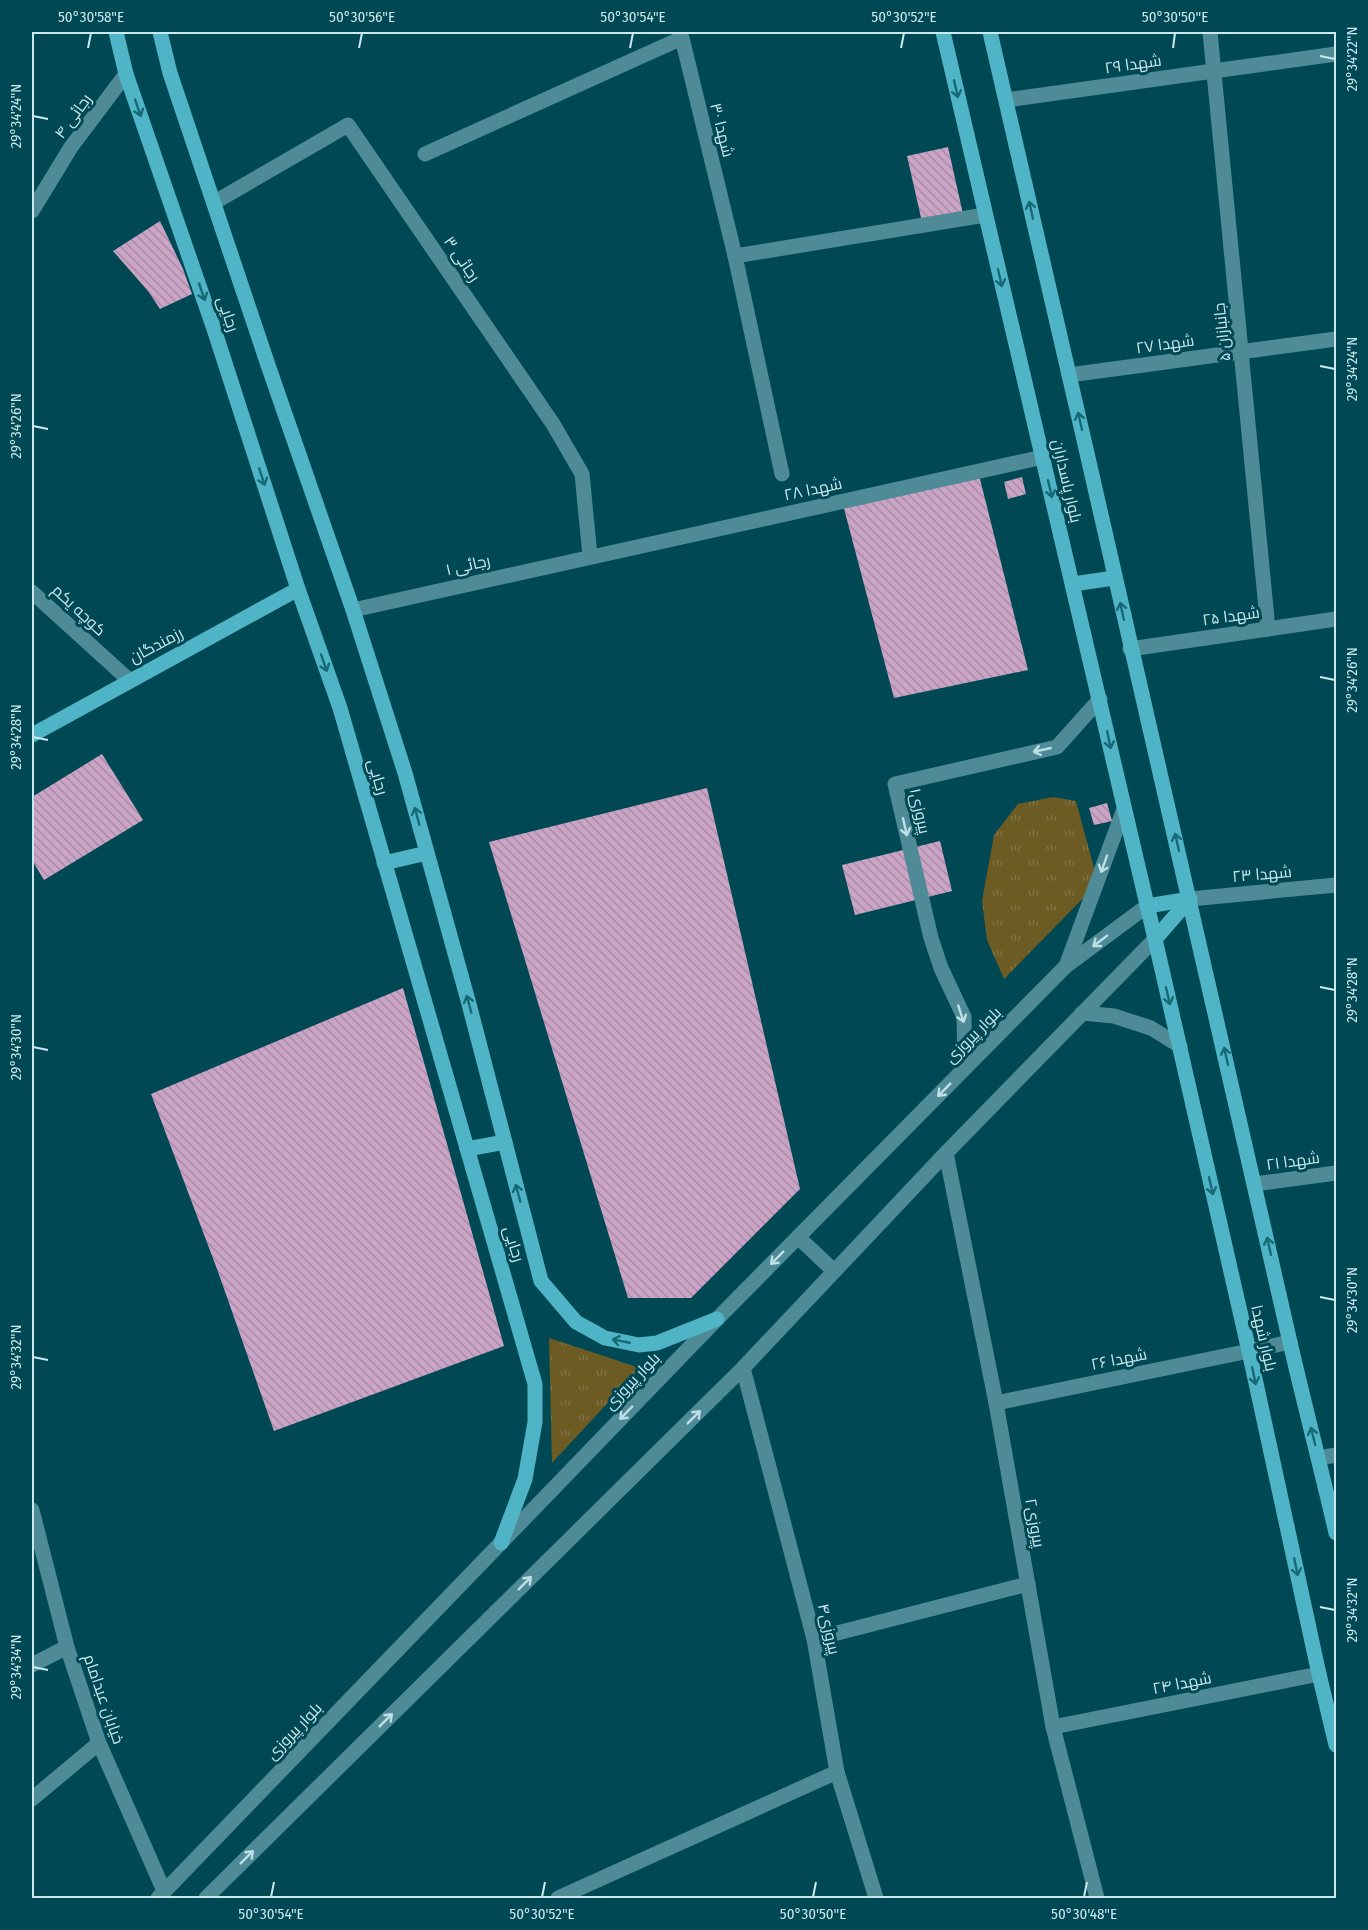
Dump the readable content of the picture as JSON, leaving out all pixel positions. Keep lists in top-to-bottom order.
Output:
{
  "streets": {
    "main road": [
      "رجایی",
      "بلوار پاسداران",
      "رزمندگان",
      "بلوار شهدا"
    ],
    "street": [
      "شهدا ۲۹",
      "رجائی ۴",
      "شهدا ۳۰",
      "رجائی ۳",
      "جانبازان ۵",
      "شهدا ۲۷",
      "شهدا ۲۸",
      "رجائی ۱",
      "کوچه یکم",
      "شهدا ۲۵",
      "پیروزی۱",
      "شهدا ۲۳",
      "بلوار پیروزی",
      "شهدا ۲۱",
      "شهدا ۲۶",
      "پیروزی۲",
      "پیروزی۴",
      "شهدا ۲۴",
      "خیابان عبدامام"
    ]
  },
  "crossings": [
    ["شهدا ۲۹", "جانبازان ۵"],
    ["شهدا ۲۹", "بلوار پاسداران"],
    ["رجائی ۴", "رجایی"],
    ["رجائی ۳", "رجایی"],
    ["رجائی ۳", "شهدا ۲۸"],
    ["رجائی ۳", "رجائی ۱"],
    ["رجایی", "رجائی ۱"],
    ["رجایی", "رزمندگان"],
    ["رجایی", "بلوار پیروزی"],
    ["جانبازان ۵", "شهدا ۲۷"],
    ["جانبازان ۵", "شهدا ۲۵"],
    ["شهدا ۲۷", "بلوار پاسداران"],
    ["بلوار پاسداران", "شهدا ۲۸"],
    ["بلوار پاسداران", "شهدا ۲۵"],
    ["بلوار پاسداران", "پیروزی۱"],
    ["بلوار پاسداران", "شهدا ۲۳"],
    ["بلوار پاسداران", "بلوار پیروزی"],
    ["بلوار پاسداران", "بلوار شهدا"],
    ["شهدا ۲۸", "رجائی ۱"],
    ["کوچه یکم", "رزمندگان"],
    ["پیروزی۱", "بلوار پیروزی"],
    ["شهدا ۲۳", "بلوار شهدا"],
    ["بلوار پیروزی", "خیابان عبدامام"],
    ["شهدا ۲۱", "بلوار شهدا"],
    ["بلوار شهدا", "شهدا ۲۶"],
    ["بلوار شهدا", "شهدا ۲۴"],
    ["شهدا ۲۶", "پیروزی۲"],
    ["پیروزی۲", "شهدا ۲۴"]
  ],
  "coordinates": [
    "50°30'58\"E",
    "50°30'56\"E",
    "50°30'54\"E",
    "50°30'52\"E",
    "50°30'50\"E",
    "29°34'22\"N",
    "29°34'24\"N",
    "29°34'26\"N",
    "29°34'28\"N",
    "29°34'30\"N",
    "29°34'32\"N",
    "29°34'34\"N",
    "50°30'48\"E"
  ]
}
